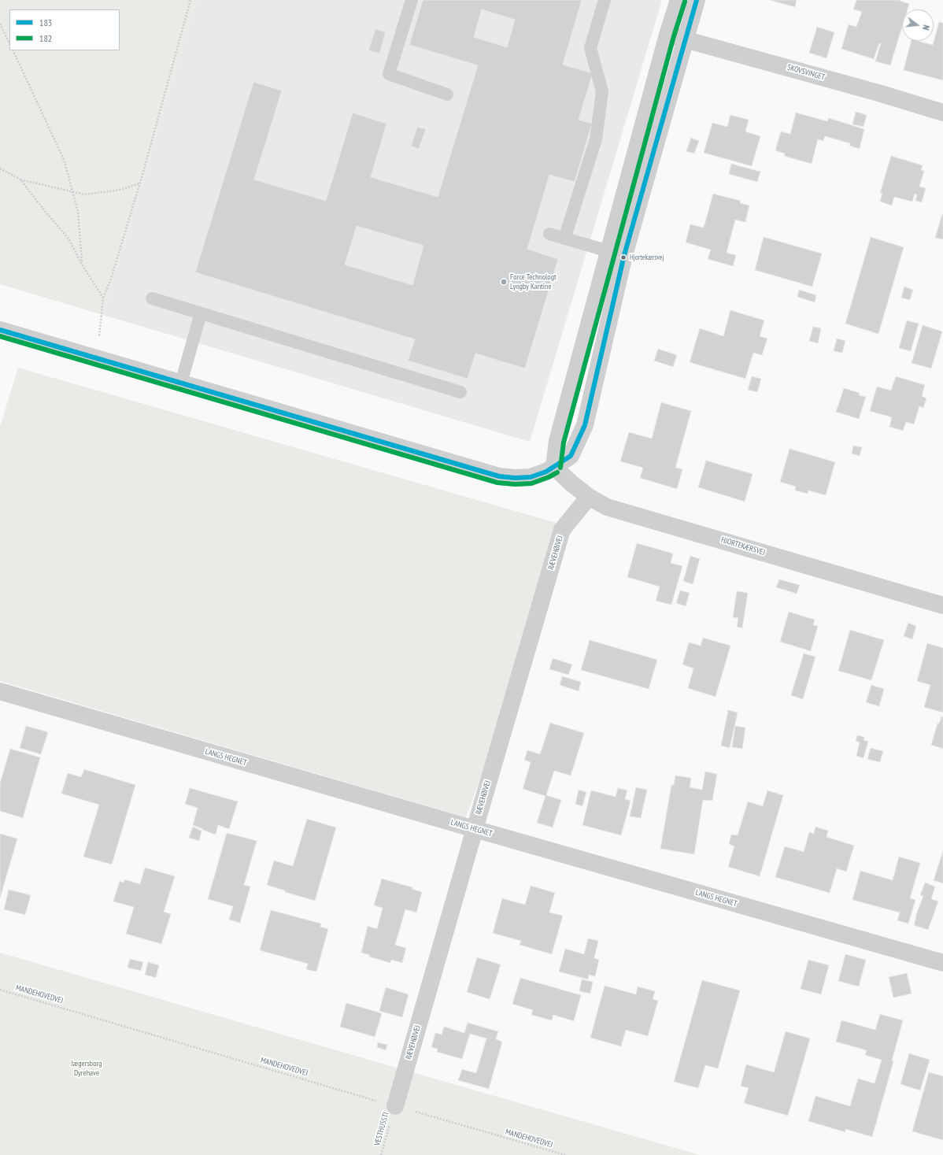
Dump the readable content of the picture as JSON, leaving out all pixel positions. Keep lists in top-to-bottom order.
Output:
{
  "streets": {
    "street": [
      "SKOVSVINGET",
      "HJORTEKÆRSVEJ",
      "RÆVEHØJVEJ",
      "LANGS HEGNET"
    ],
    "path": ["MANDEHOVEDVEJ", "VESTHUSSTI"]
  },
  "crossings": [
    ["HJORTEKÆRSVEJ", "RÆVEHØJVEJ"],
    ["RÆVEHØJVEJ", "LANGS HEGNET"],
    ["RÆVEHØJVEJ", "MANDEHOVEDVEJ"],
    ["RÆVEHØJVEJ", "VESTHUSSTI"],
    ["MANDEHOVEDVEJ", "VESTHUSSTI"]
  ],
  "parks": ["Jægersborg Dyrehave"],
  "places": ["Hjortekærsvej", "Force Technologt Lyngby Kantine"],
  "lines": ["transit line 183", "transit line 182"],
  "legend": ["183", "182"],
  "north": "right"
}
